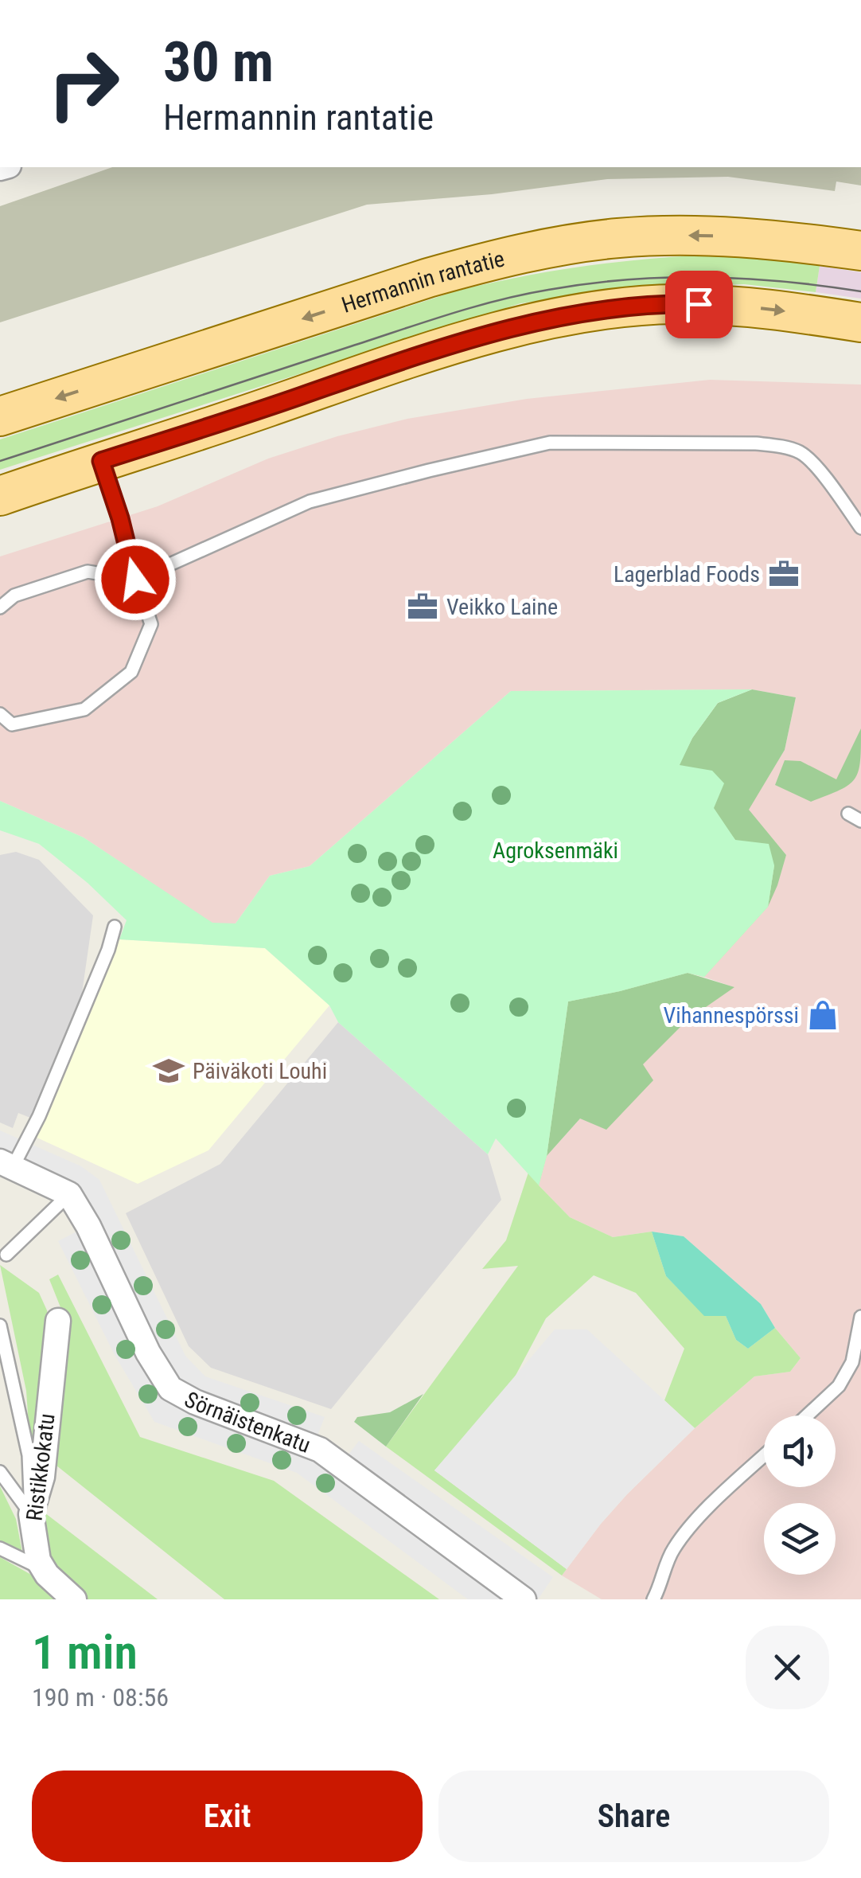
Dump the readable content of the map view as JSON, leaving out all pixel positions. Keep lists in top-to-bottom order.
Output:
{
  "streets": {
    "main road": ["Hermannin rantatie"],
    "street": ["Sörnäistenkatu", "Ristikkokatu"]
  },
  "parks": ["Agroksenmäki"],
  "places": {
    "office": ["Lagerblad Foods", "Veikko Laine"],
    "shop": ["Vihannespörssi"],
    "school or university": ["Päiväkoti Louhi"]
  },
  "page": {
    "turn": ["30 m", "Hermannin rantatie"],
    "heading": ["1 min", "190 m · 08:56"],
    "buttons": ["Exit", "Share"]
  }
}
